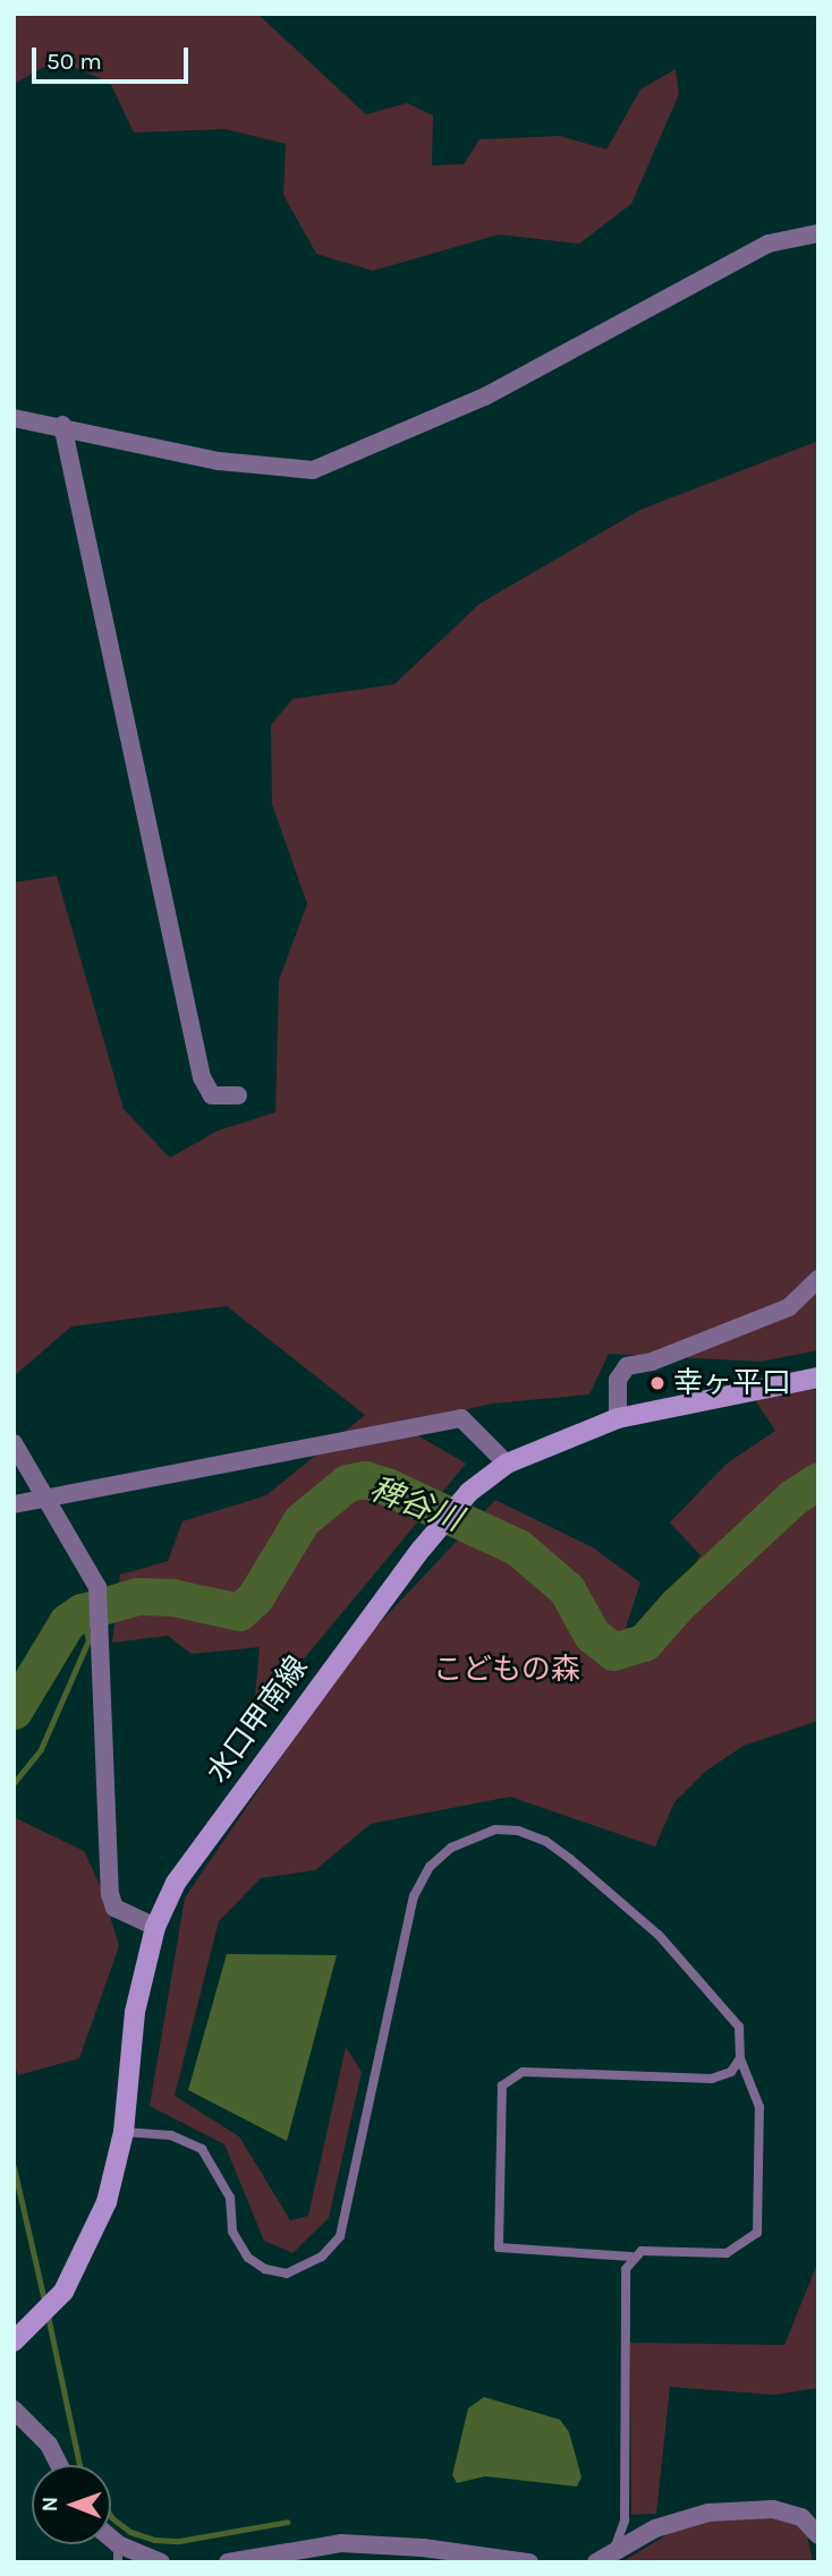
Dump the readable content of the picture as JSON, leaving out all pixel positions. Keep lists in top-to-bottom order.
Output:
{
  "streets": {
    "main road": ["水口甲南線"]
  },
  "water": ["稗谷川"],
  "parks": ["こどもの森"],
  "places": ["幸ヶ平口"],
  "scale_bar": "50 m",
  "north": "left"
}
